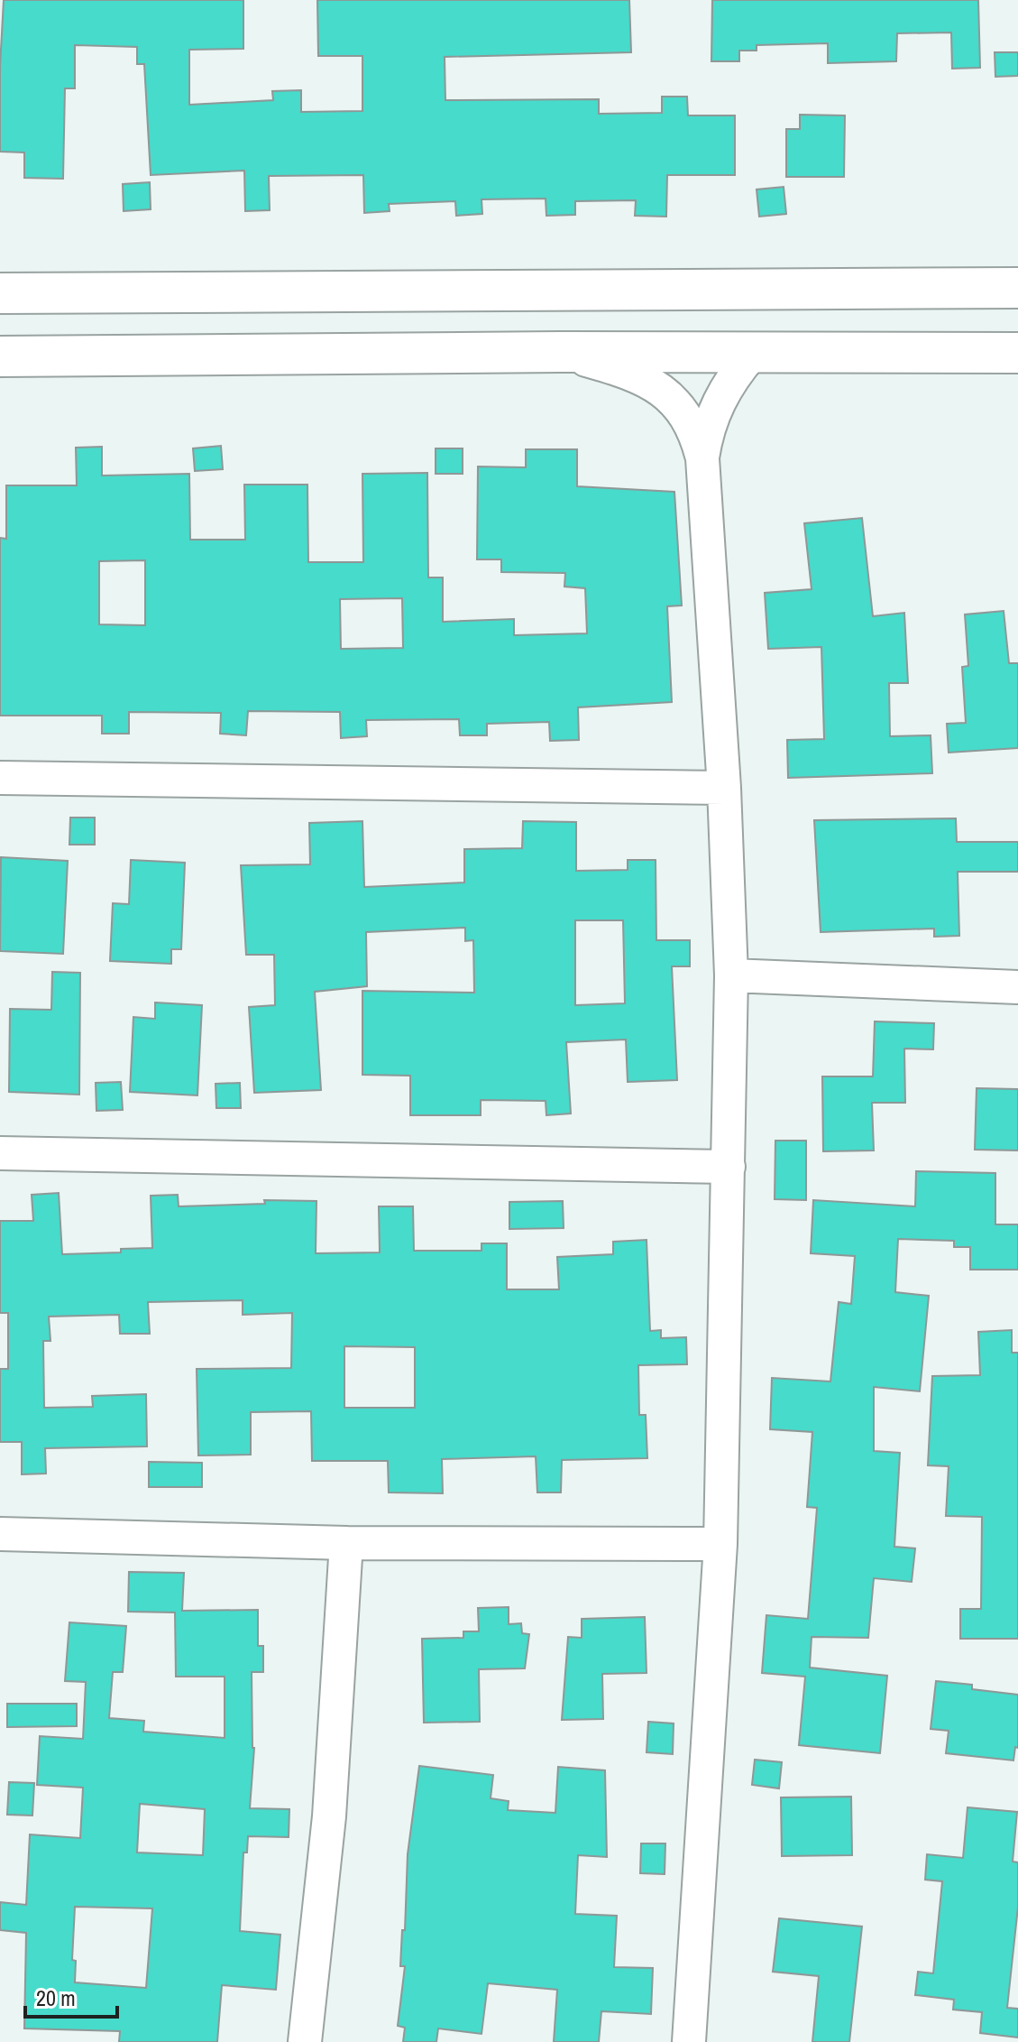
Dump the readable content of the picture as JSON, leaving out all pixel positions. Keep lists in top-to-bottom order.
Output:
{
  "scale_bar": "20 m"
}
